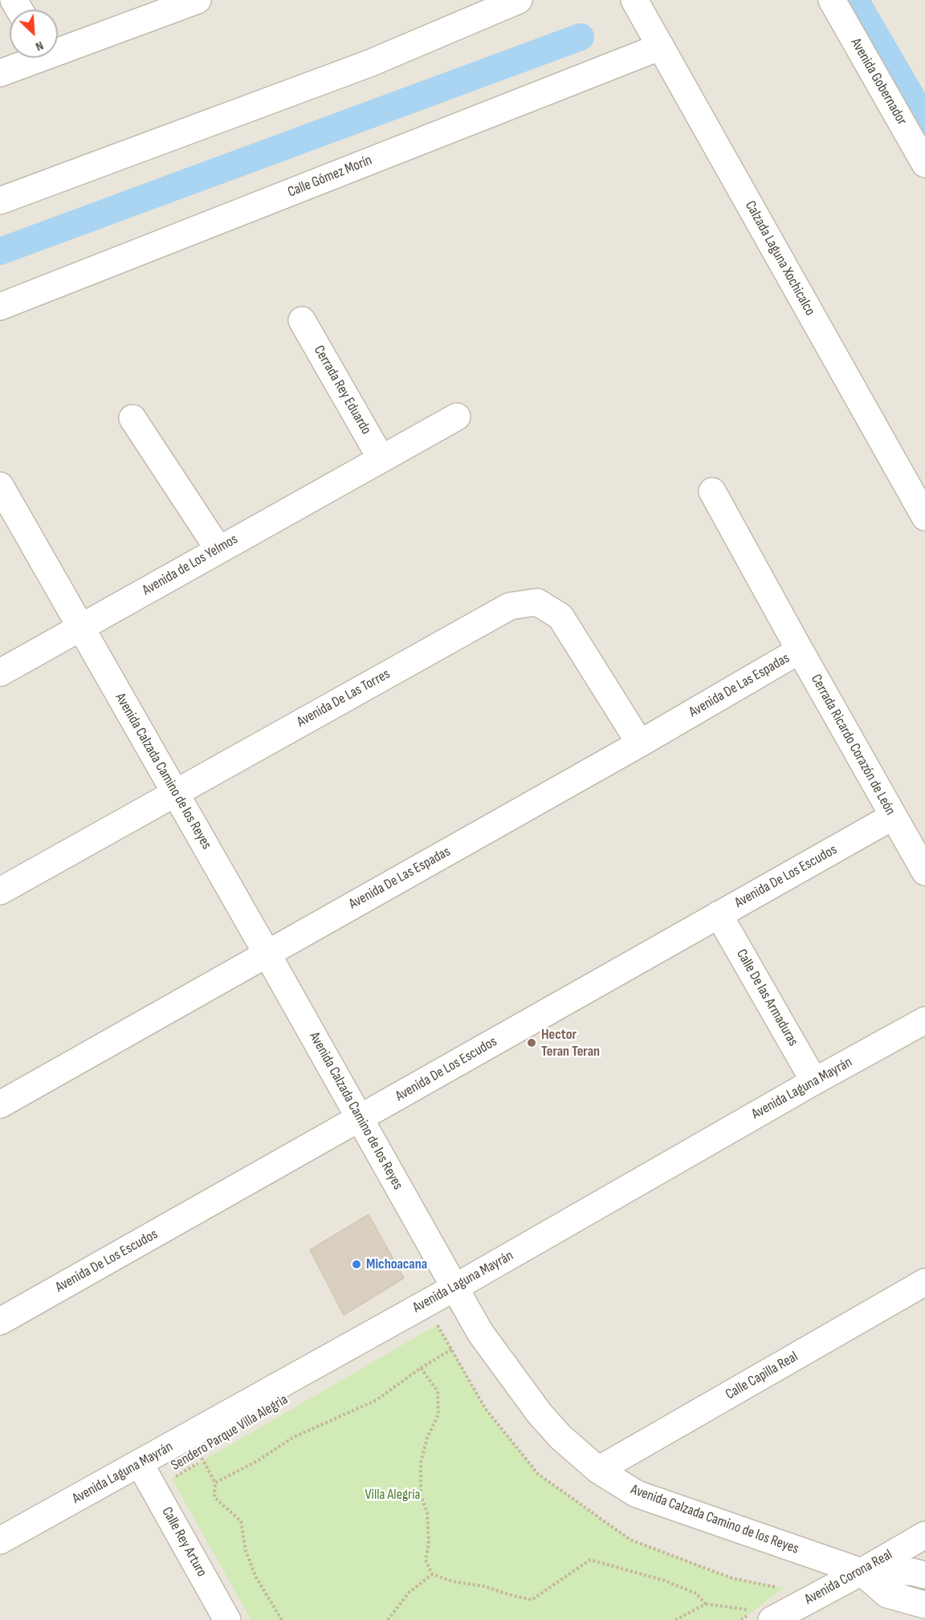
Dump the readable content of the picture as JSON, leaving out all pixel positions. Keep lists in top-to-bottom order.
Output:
{
  "streets": {
    "street": [
      "Avenida Gobernador",
      "Calle Gómez Morín",
      "Calzada Laguna Xochicalco",
      "Cerrada Rey Eduardo",
      "Avenida de Los Yelmos",
      "Avenida De Las Espadas",
      "Avenida De Las Torres",
      "Cerrada Ricardo Corazón de León",
      "Avenida Calzada Camino de los Reyes",
      "Avenida De Los Escudos",
      "Calle De las Armaduras",
      "Avenida Laguna Mayrán",
      "Calle Capilla Real",
      "Calle Rey Arturo",
      "Avenida Corona Real"
    ],
    "path": ["Sendero Parque Villa Alegria"]
  },
  "crossings": [
    ["Calle Gómez Morín", "Calzada Laguna Xochicalco"],
    ["Cerrada Rey Eduardo", "Avenida de Los Yelmos"],
    ["Avenida de Los Yelmos", "Avenida Calzada Camino de los Reyes"],
    ["Avenida De Las Espadas", "Avenida De Las Torres"],
    ["Avenida De Las Espadas", "Cerrada Ricardo Corazón de León"],
    ["Avenida De Las Espadas", "Avenida Calzada Camino de los Reyes"],
    ["Avenida De Las Torres", "Avenida Calzada Camino de los Reyes"],
    ["Cerrada Ricardo Corazón de León", "Avenida De Los Escudos"],
    ["Avenida Calzada Camino de los Reyes", "Avenida De Los Escudos"],
    ["Avenida Calzada Camino de los Reyes", "Avenida Laguna Mayrán"],
    ["Avenida Calzada Camino de los Reyes", "Calle Capilla Real"],
    ["Avenida Calzada Camino de los Reyes", "Avenida Corona Real"],
    ["Avenida De Los Escudos", "Calle De las Armaduras"],
    ["Calle De las Armaduras", "Avenida Laguna Mayrán"],
    ["Avenida Laguna Mayrán", "Calle Rey Arturo"]
  ],
  "parks": ["Villa Alegría"],
  "places": ["Hector Teran Teran", "Michoacana"],
  "north": "bottom right"
}
